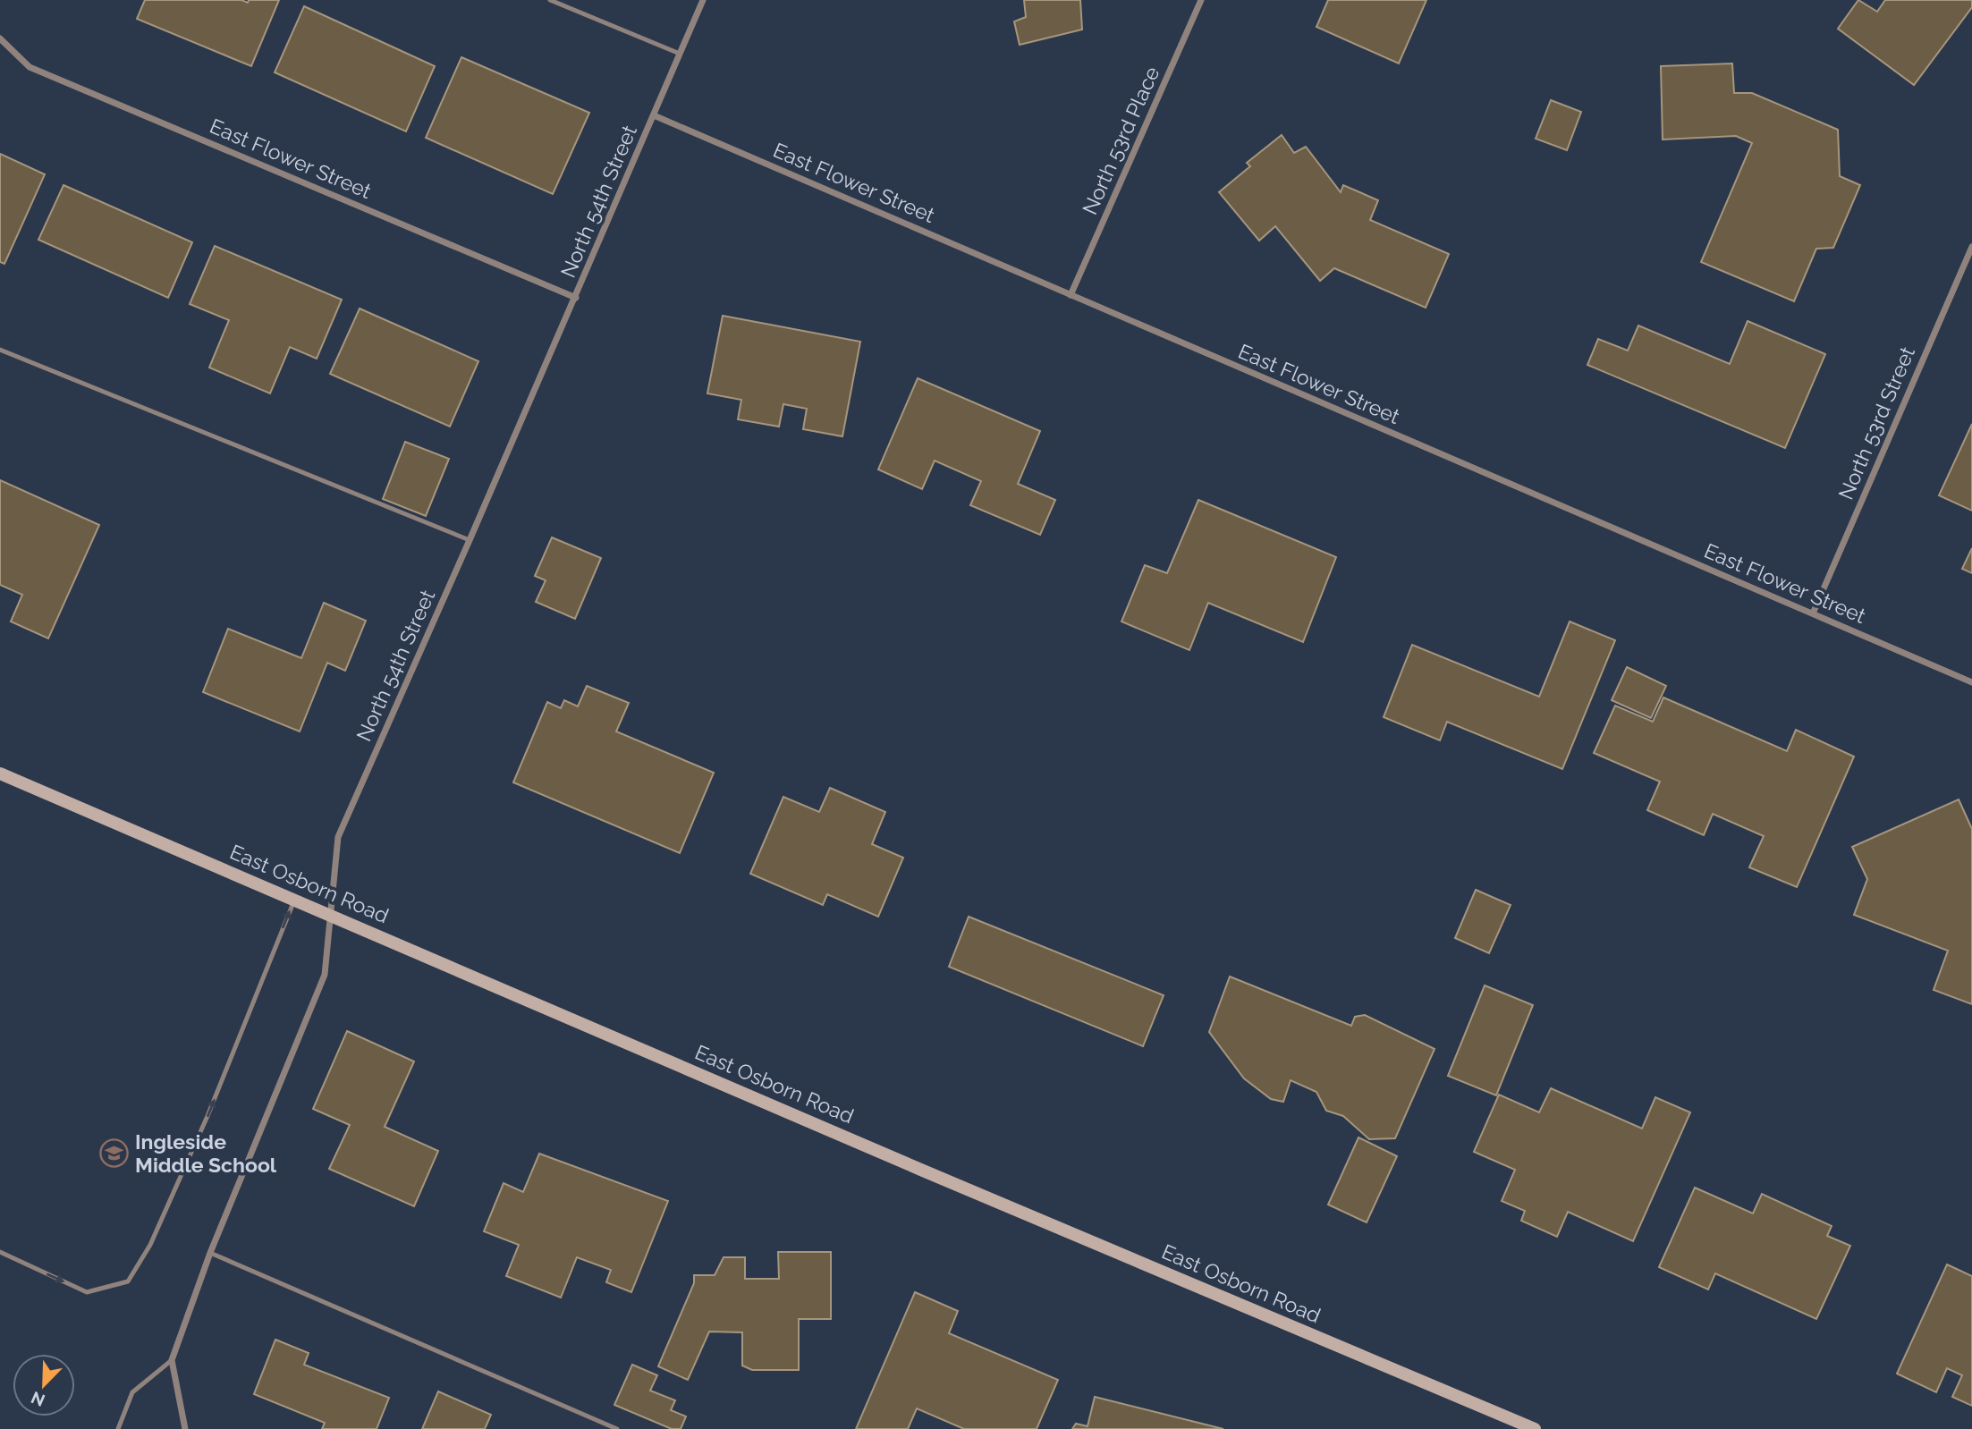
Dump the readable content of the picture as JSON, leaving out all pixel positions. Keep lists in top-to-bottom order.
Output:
{
  "streets": {
    "street": [
      "North 53rd Place",
      "East Flower Street",
      "North 54th Street",
      "North 53rd Street",
      "East Osborn Road"
    ]
  },
  "crossings": [
    ["North 53rd Place", "East Flower Street"],
    ["East Flower Street", "North 54th Street"],
    ["East Flower Street", "North 53rd Street"],
    ["North 54th Street", "East Osborn Road"]
  ],
  "places": {
    "school or university": ["Ingleside Middle School"]
  },
  "north": "bottom left"
}
